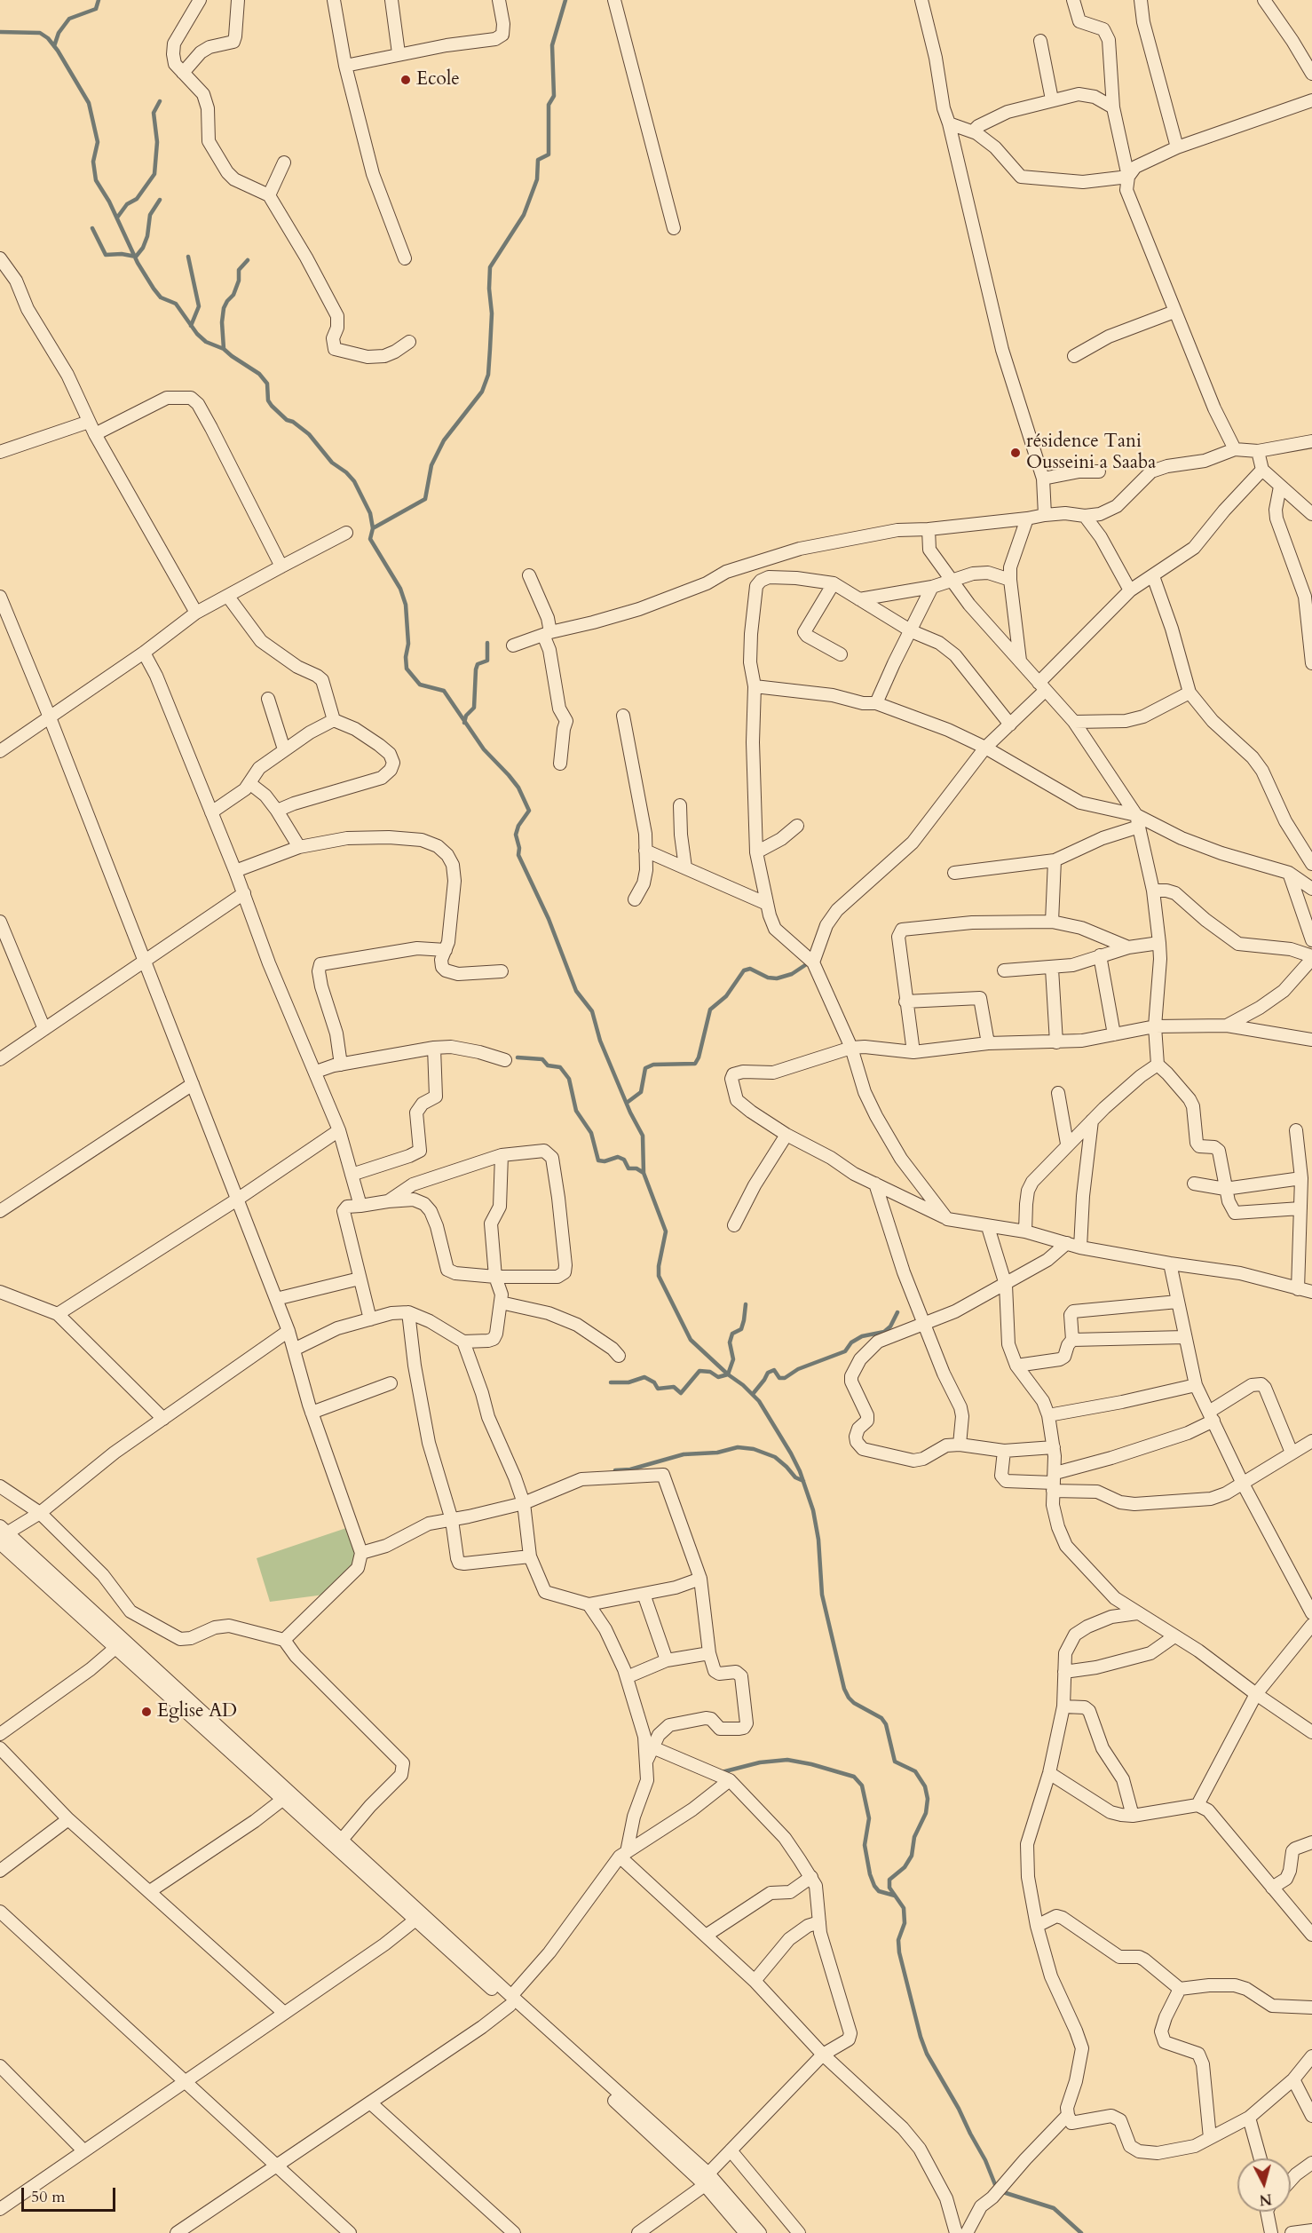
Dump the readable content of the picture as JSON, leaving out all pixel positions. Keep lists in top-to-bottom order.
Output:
{
  "places": ["Ecole", "résidence Tani Ousseini a Saaba", "Eglise AD"],
  "scale_bar": "50 m",
  "north": "bottom"
}
